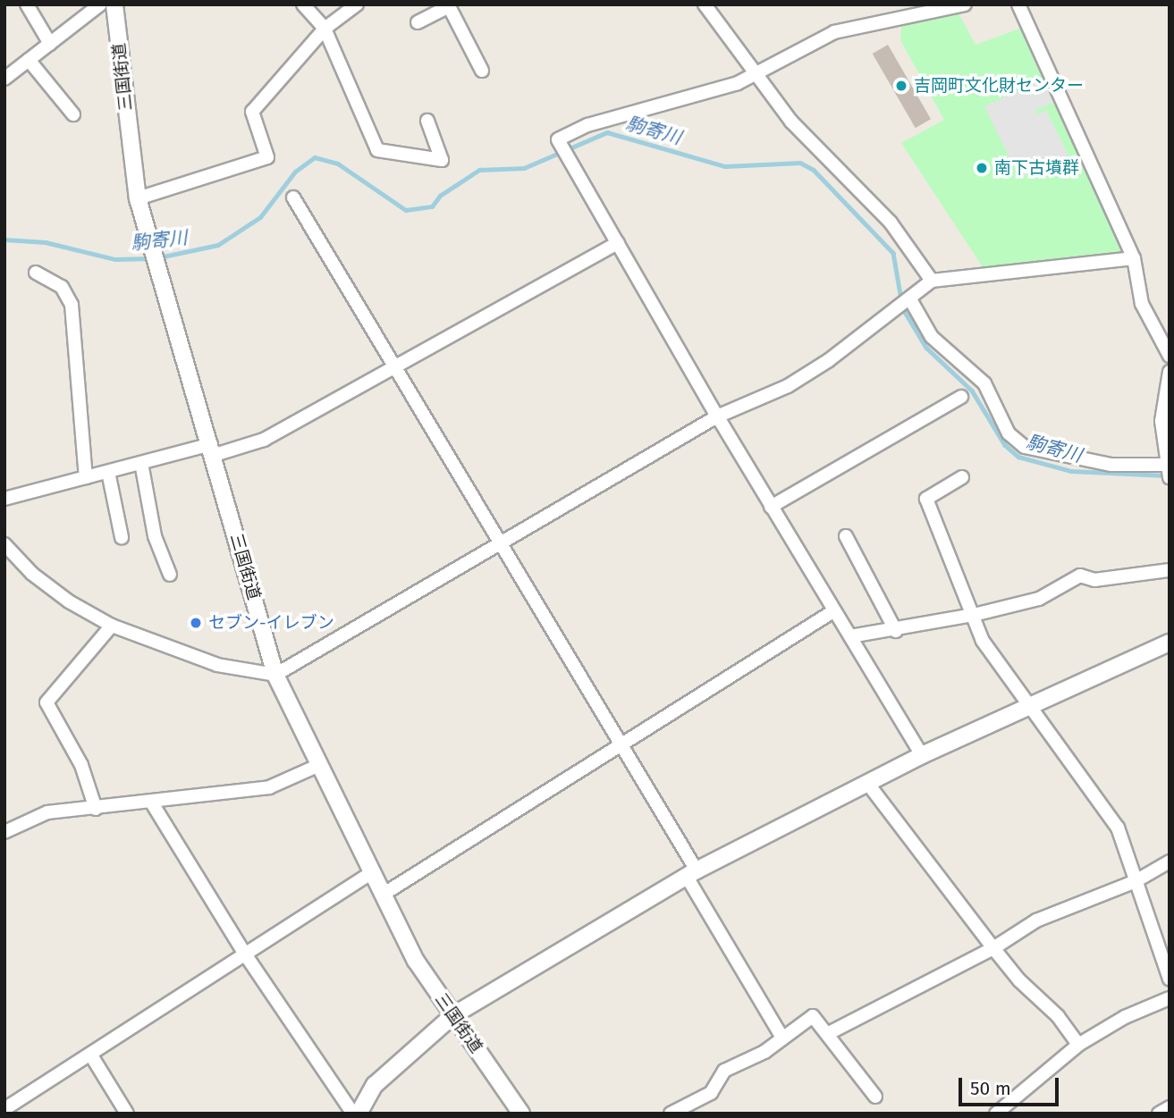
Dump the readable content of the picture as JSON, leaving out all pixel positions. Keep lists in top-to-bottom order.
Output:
{
  "streets": {
    "street": ["三国街道"]
  },
  "water": ["駒寄川"],
  "places": ["吉岡町文化財センター", "南下古墳群", "セブン-イレブン"],
  "scale_bar": "50 m"
}
